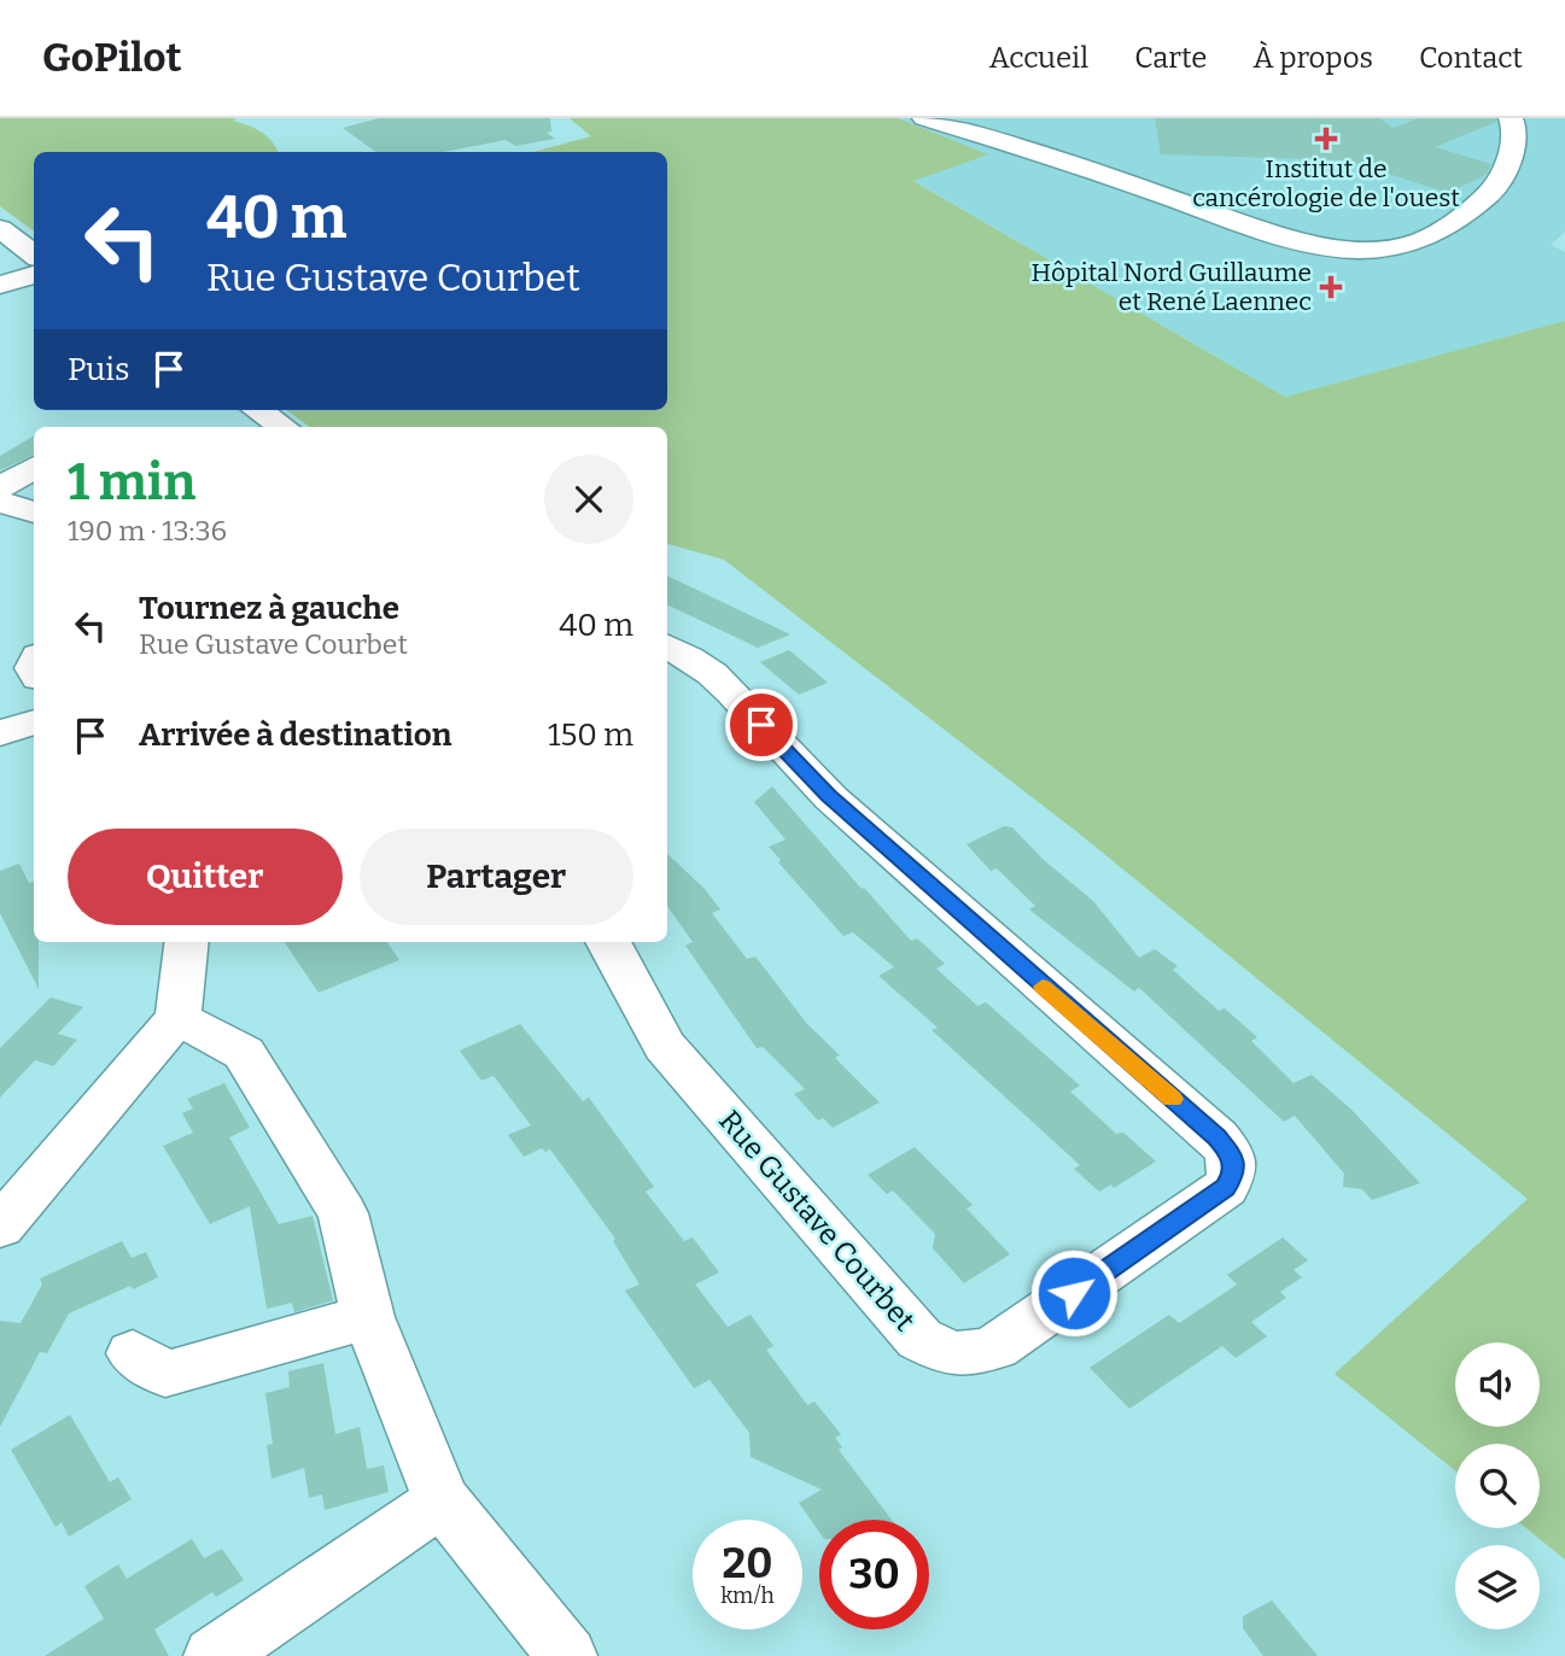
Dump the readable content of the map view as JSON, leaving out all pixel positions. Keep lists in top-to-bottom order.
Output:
{
  "streets": {
    "street": ["Rue Gustave Courbet"]
  },
  "places": {
    "health": ["Institut de cancérologie de l'ouest", "Hôpital Nord Guillaume et René Laennec"]
  },
  "page": {
    "header": "GoPilot",
    "nav": [
      "Accueil",
      "Carte",
      "À propos",
      "Contact"
    ],
    "turn": ["40 m", "Rue Gustave Courbet"],
    "then": "Puis",
    "heading": ["1 min", "190 m · 13:36"],
    "list": [
      {
        "name": "Tournez à gauche",
        "note": "Rue Gustave Courbet",
        "value": "40 m"
      },
      {
        "name": "Arrivée à destination",
        "value": "150 m"
      }
    ],
    "buttons": ["Quitter", "Partager"],
    "speed": "20 km/h",
    "limit": "30"
  }
}
